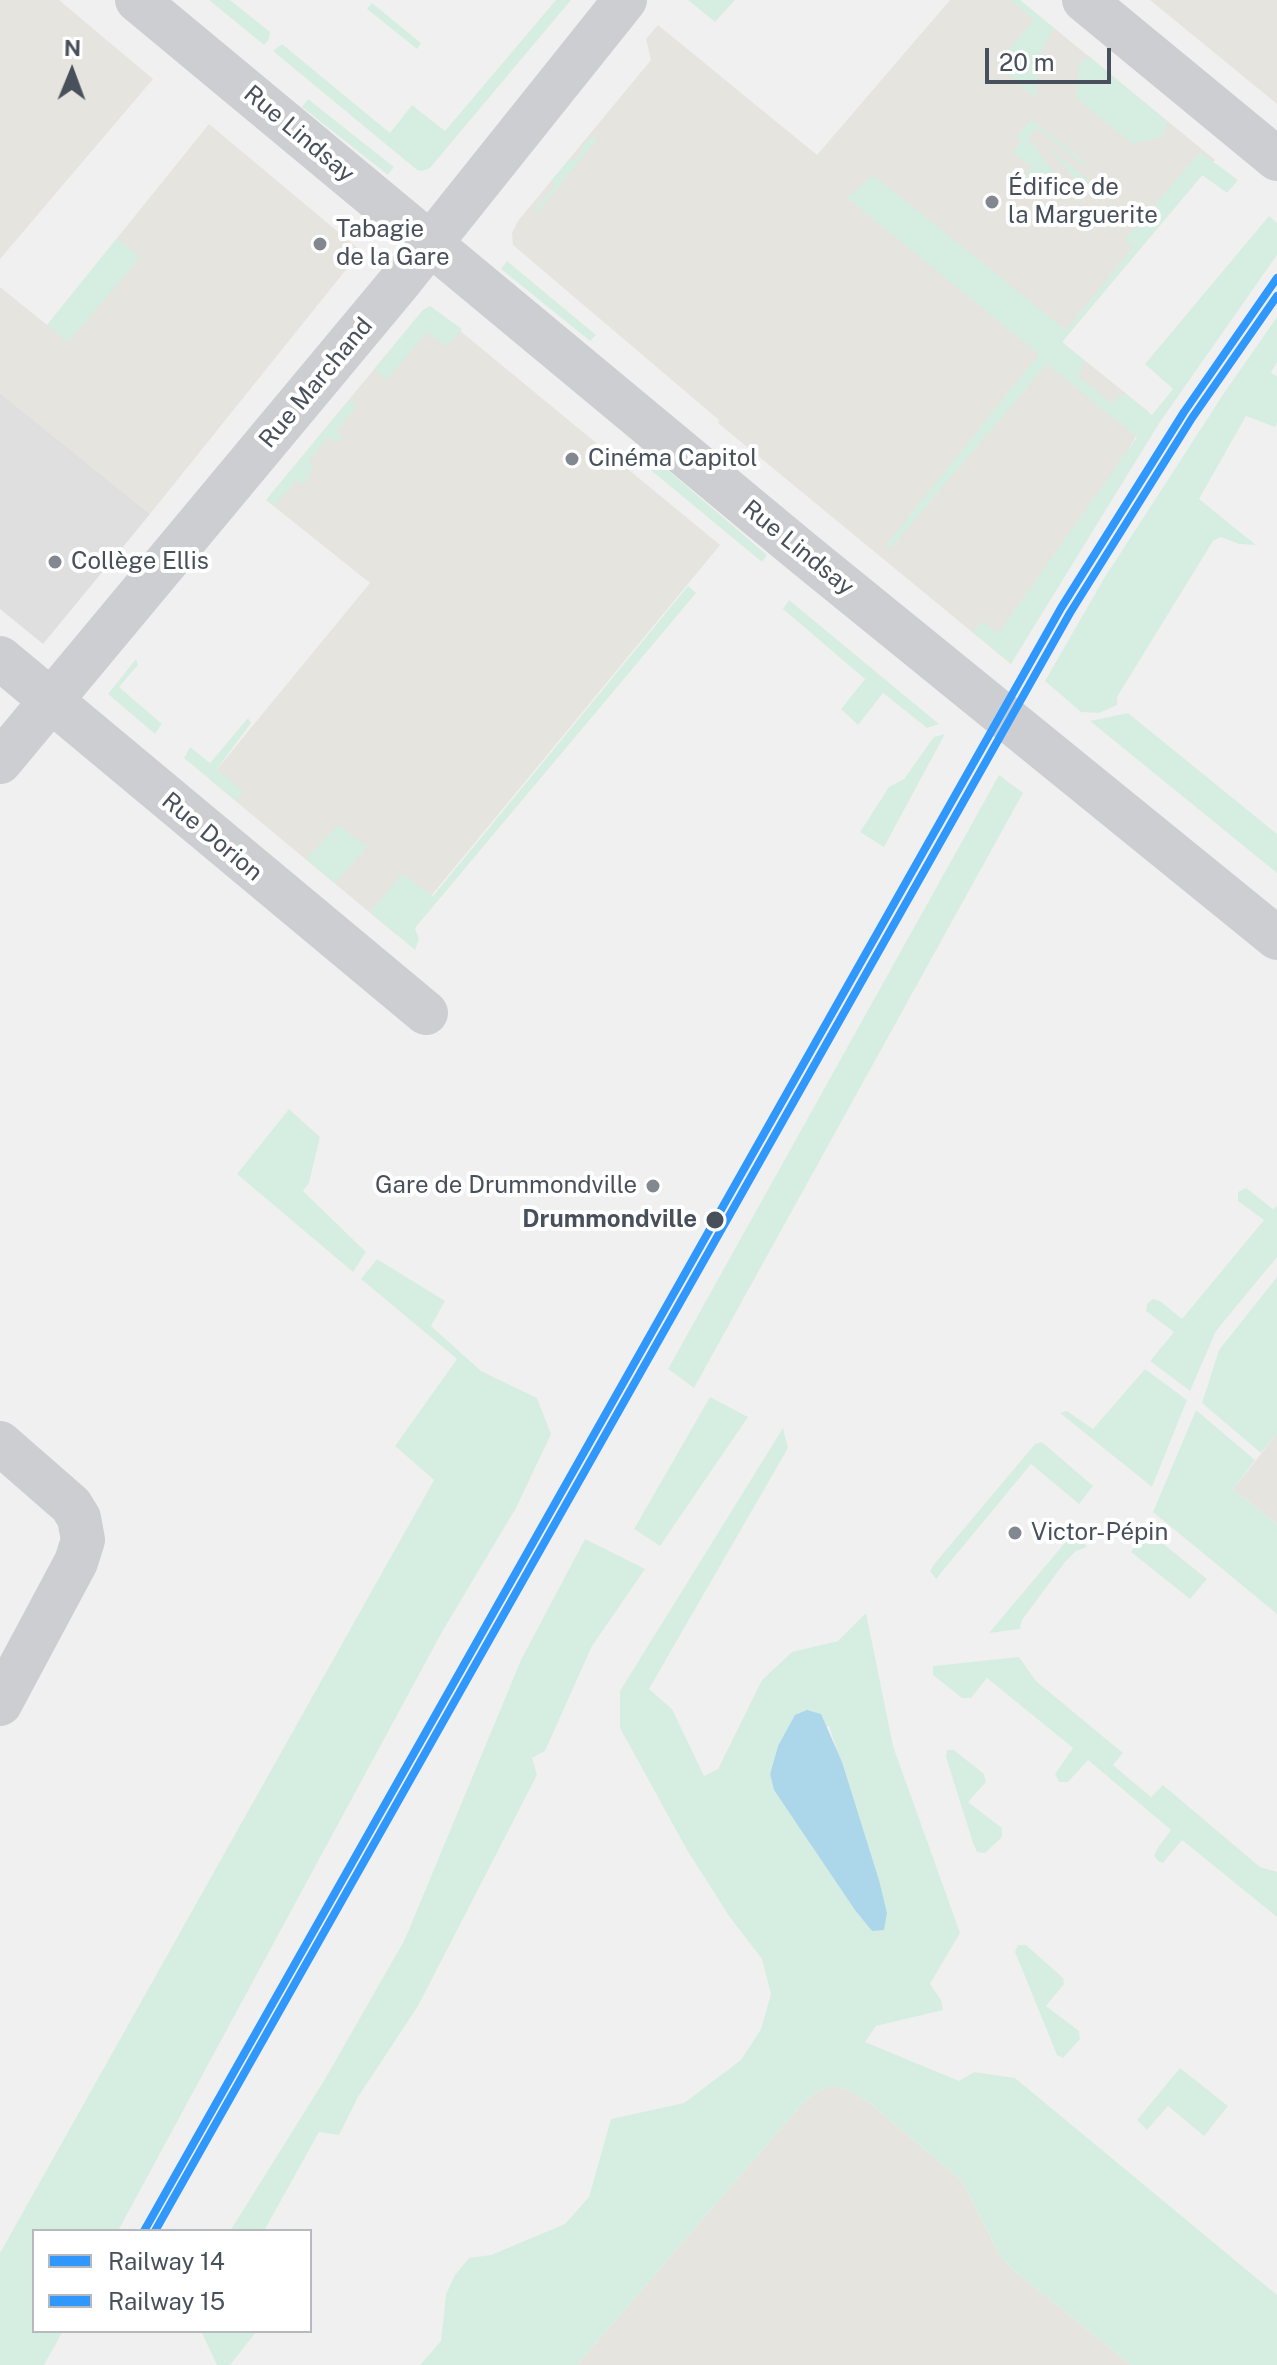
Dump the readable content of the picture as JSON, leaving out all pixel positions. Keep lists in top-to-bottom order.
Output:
{
  "streets": {
    "street": ["Rue Lindsay", "Rue Marchand", "Rue Dorion"]
  },
  "crossings": [
    ["Rue Lindsay", "Rue Marchand"],
    ["Rue Marchand", "Rue Dorion"]
  ],
  "places": [
    "Édifice de la Marguerite",
    "Tabagie de la Gare",
    "Cinéma Capitol",
    "Collège Ellis",
    "Gare de Drummondville",
    "Drummondville",
    "Victor-Pépin"
  ],
  "lines": ["rail line 14", "rail line 15"],
  "legend": ["Railway 14", "Railway 15"],
  "scale_bar": "20 m",
  "north": "top"
}
